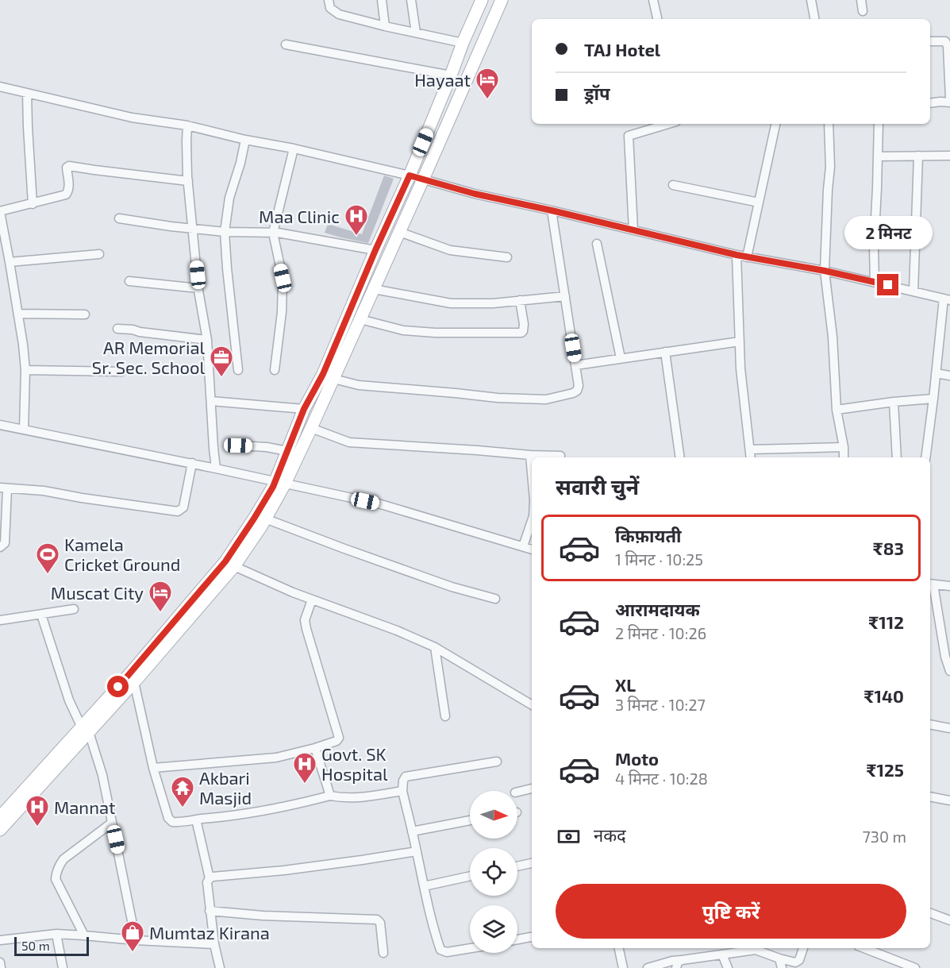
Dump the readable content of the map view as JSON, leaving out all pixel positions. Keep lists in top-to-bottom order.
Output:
{
  "places": {
    "hotel": ["Hayaat", "Muscat City"],
    "hospital": ["Maa Clinic", "Govt. SK Hospital", "Mannat"],
    "office": ["AR Memorial Sr. Sec. School"],
    "sports": ["Kamela Cricket Ground"],
    "temple": ["Akbari Masjid"],
    "shop": ["Mumtaz Kirana"]
  },
  "scale_bar": "50 m",
  "north": "right",
  "page": {
    "banner": ["TAJ Hotel", "ड्रॉप"],
    "bubble": "2 मिनट",
    "heading": "सवारी चुनें",
    "list": [
      {
        "name": "किफ़ायती",
        "note": "1 मिनट · 10:25",
        "value": "₹83"
      },
      {
        "name": "आरामदायक",
        "note": "2 मिनट · 10:26",
        "value": "₹112"
      },
      {
        "name": "XL",
        "note": "3 मिनट · 10:27",
        "value": "₹140"
      },
      {
        "name": "Moto",
        "note": "4 मिनट · 10:28",
        "value": "₹125"
      }
    ],
    "pay": ["नकद", "730 m"],
    "buttons": "पुष्टि करें",
    "scale": "50 m"
  }
}
